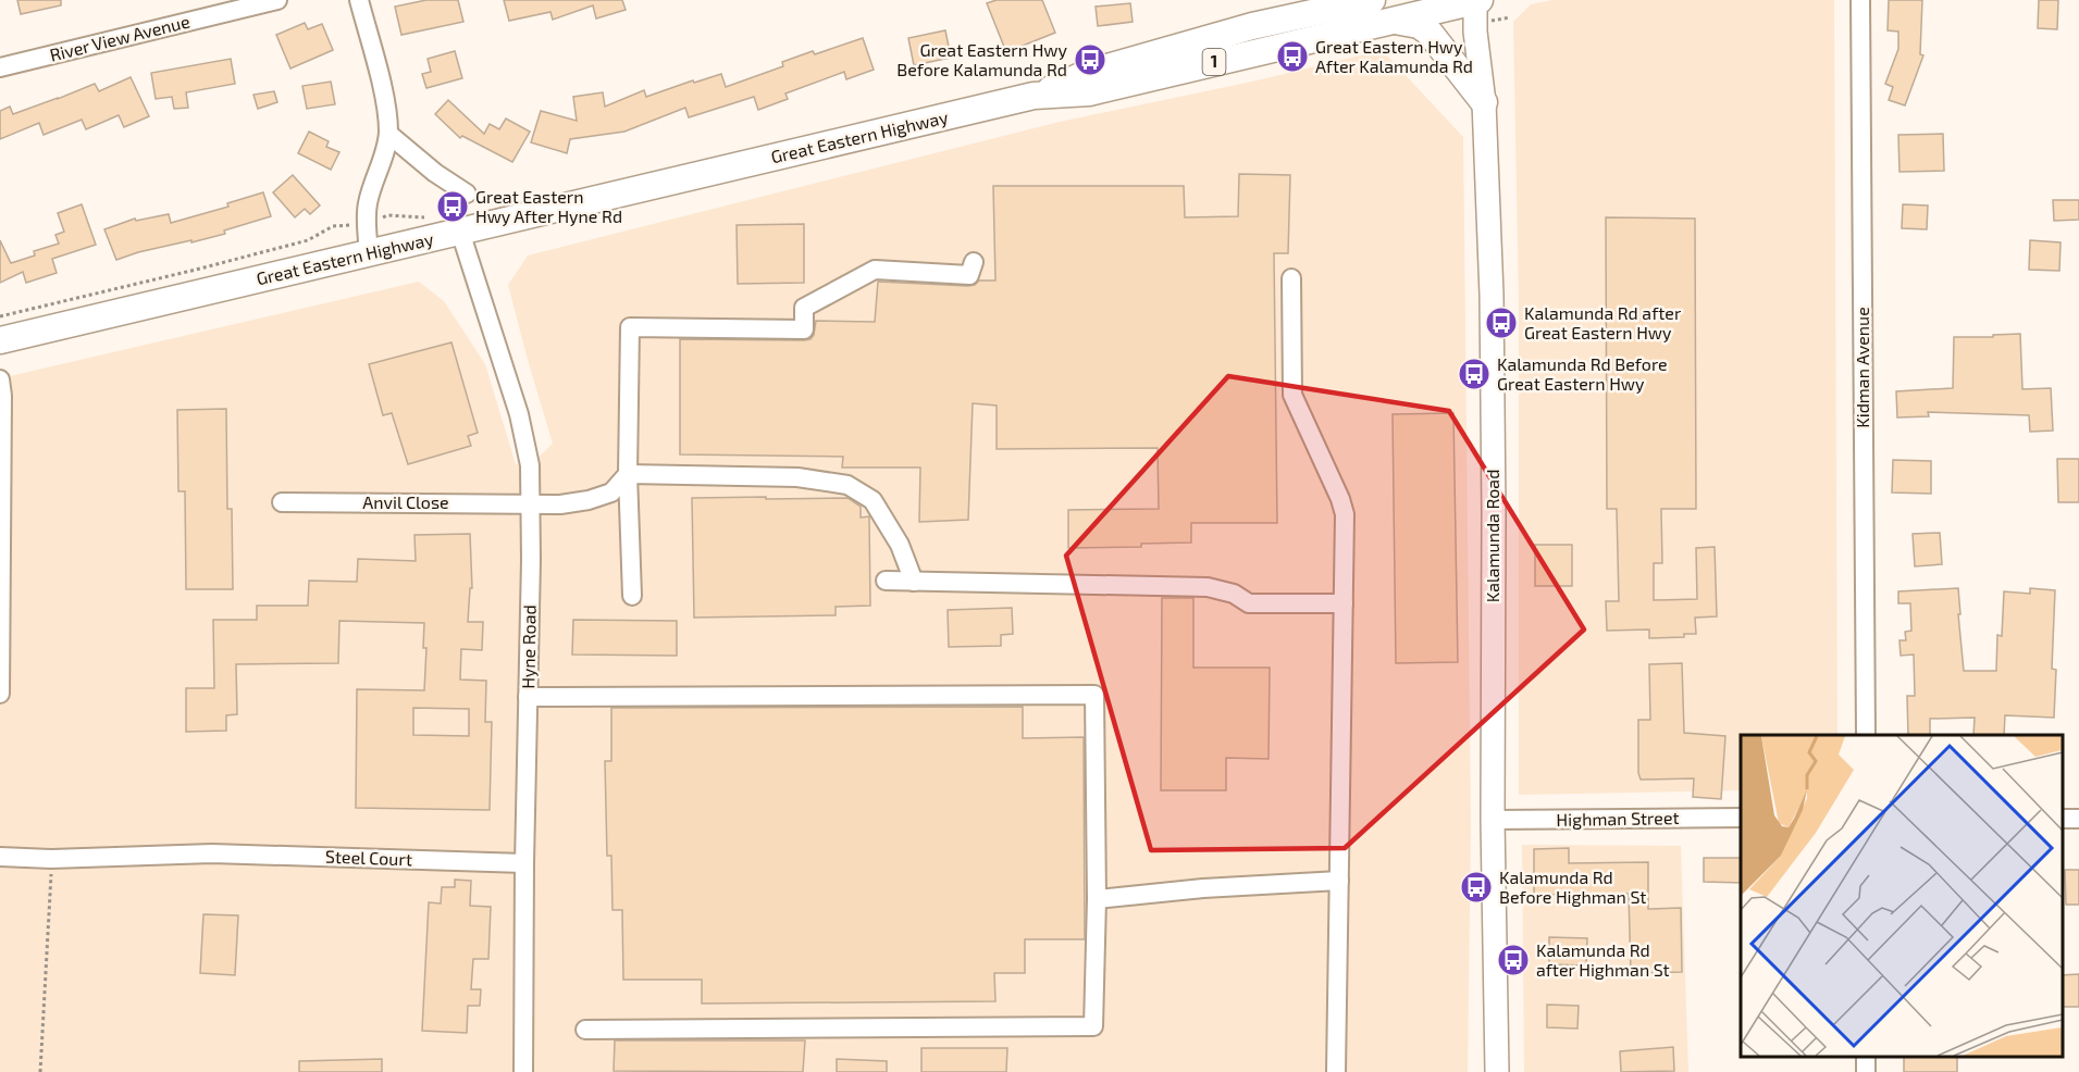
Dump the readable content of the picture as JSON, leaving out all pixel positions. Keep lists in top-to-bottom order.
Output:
{
  "streets": {
    "highway": ["1", "Great Eastern Highway"],
    "main road": ["Kalamunda Road"],
    "street": [
      "River View Avenue",
      "Kidman Avenue",
      "Anvil Close",
      "Hyne Road",
      "Highman Street",
      "Steel Court"
    ]
  },
  "crossings": [
    ["Great Eastern Highway", "Kalamunda Road"],
    ["Great Eastern Highway", "Hyne Road"],
    ["Anvil Close", "Hyne Road"],
    ["Kalamunda Road", "Highman Street"],
    ["Hyne Road", "Steel Court"]
  ],
  "places": {
    "bus stop": [
      "Great Eastern Hwy After Kalamunda Rd",
      "Great Eastern Hwy Before Kalamunda Rd",
      "Great Eastern Hwy After Hyne Rd",
      "Kalamunda Rd after Great Eastern Hwy",
      "Kalamunda Rd Before Great Eastern Hwy",
      "Kalamunda Rd Before Highman St",
      "Kalamunda Rd after Highman St"
    ]
  }
}
